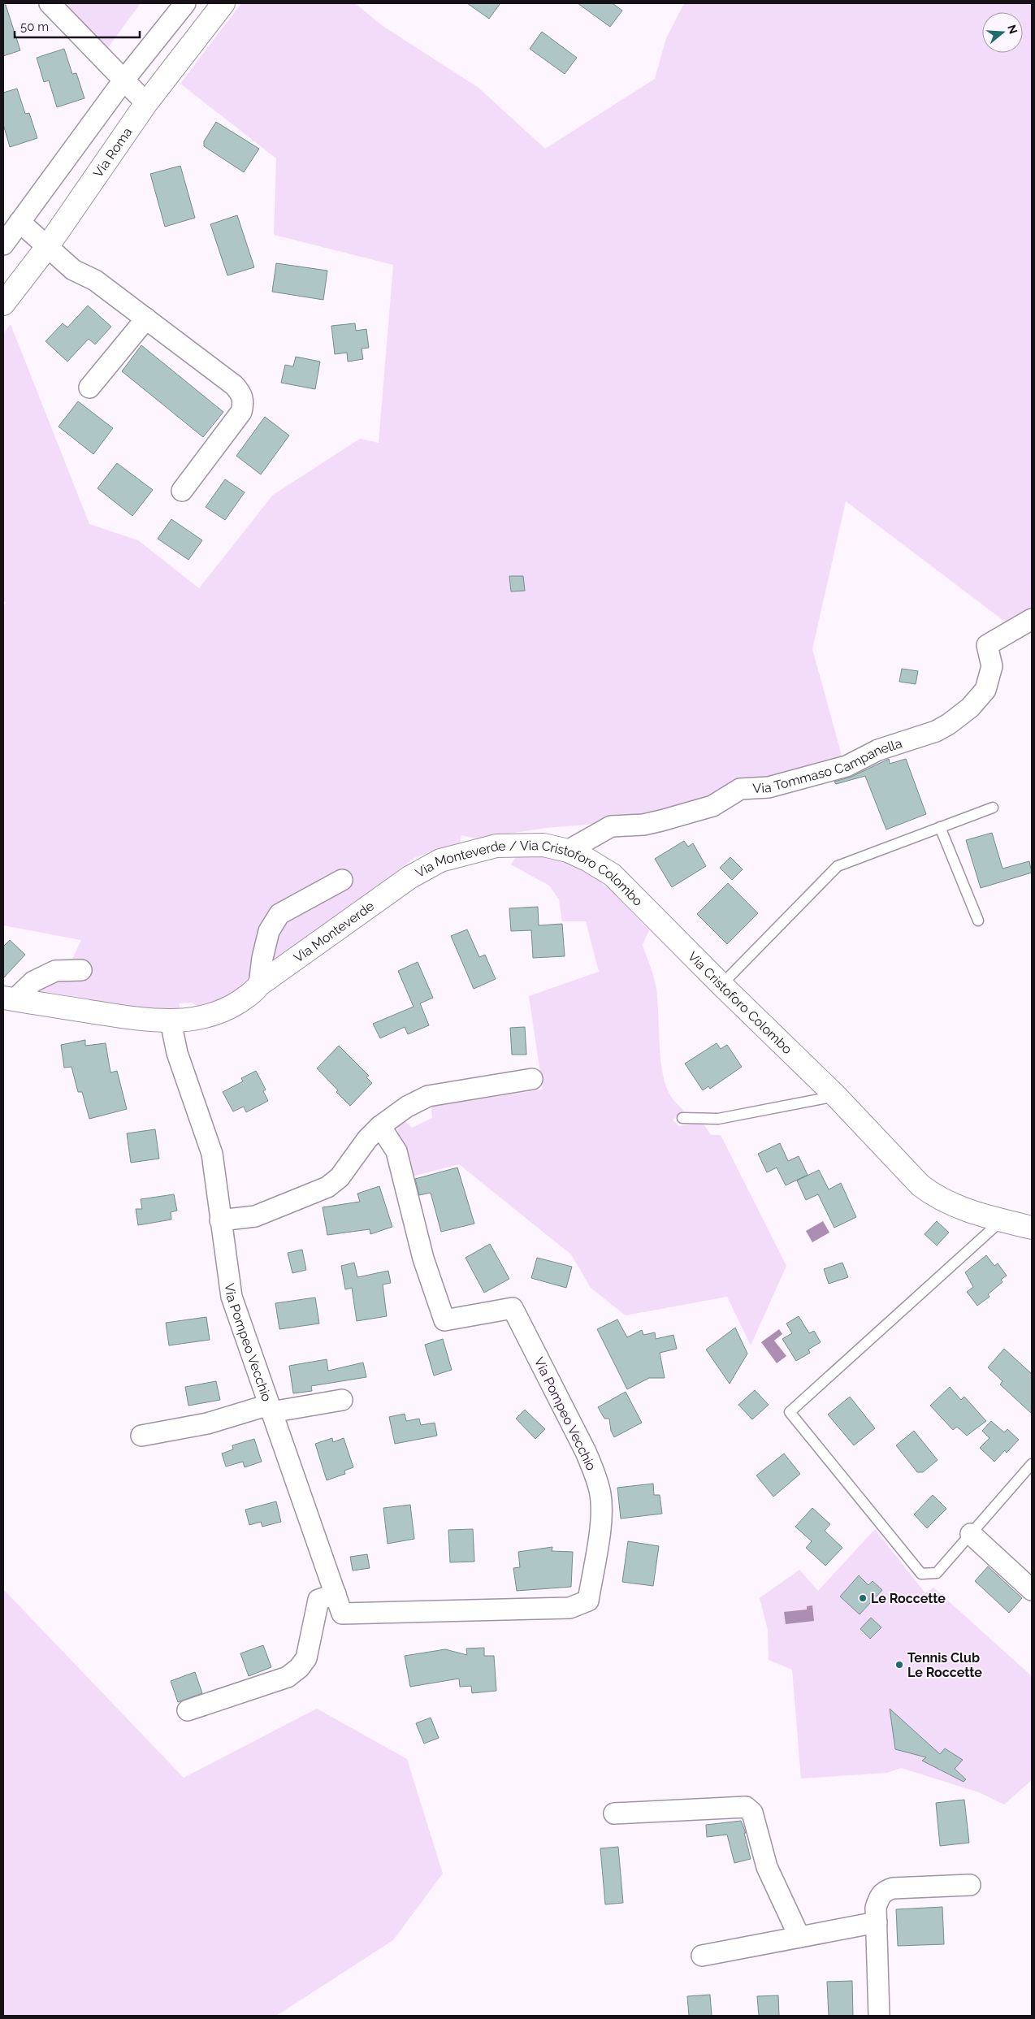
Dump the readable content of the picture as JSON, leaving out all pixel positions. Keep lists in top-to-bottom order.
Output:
{
  "streets": {
    "street": [
      "Via Roma",
      "Via Tommaso Campanella",
      "Via Monteverde / Via Cristoforo Colombo",
      "Via Monteverde",
      "Via Cristoforo Colombo",
      "Via Pompeo Vecchio"
    ]
  },
  "crossings": [
    ["Via Tommaso Campanella", "Via Monteverde / Via Cristoforo Colombo"],
    ["Via Monteverde / Via Cristoforo Colombo", "Via Monteverde"],
    ["Via Monteverde / Via Cristoforo Colombo", "Via Cristoforo Colombo"]
  ],
  "places": ["Le Roccette", "Tennis Club Le Roccette"],
  "scale_bar": "50 m",
  "north": "right"
}
